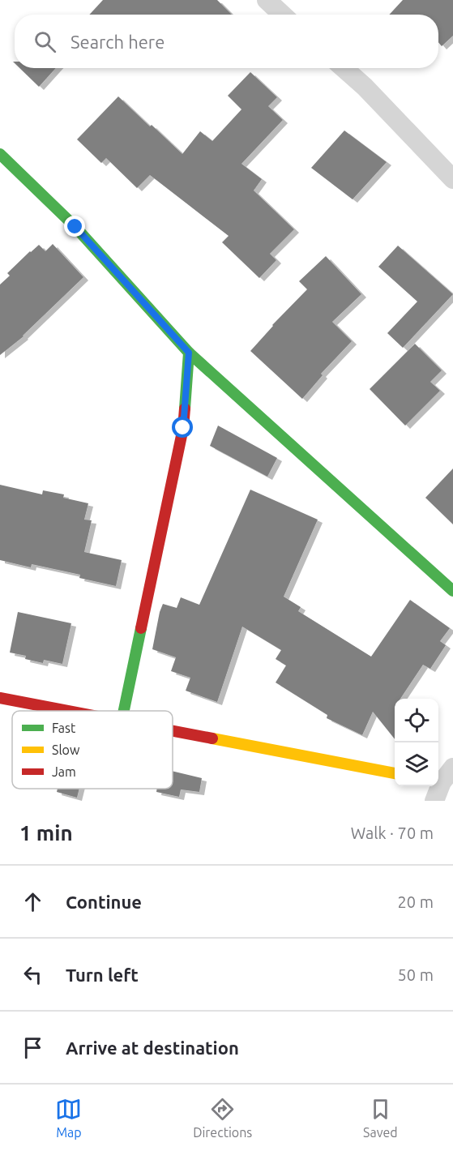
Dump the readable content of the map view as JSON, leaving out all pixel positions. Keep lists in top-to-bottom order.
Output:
{
  "legend": ["Fast", "Slow", "Jam"],
  "page": {
    "search": "Search here",
    "heading": ["1 min", "Walk · 70 m"],
    "list": [
      ["Continue", "20 m"],
      ["Turn left", "50 m"],
      "Arrive at destination"
    ],
    "nav": ["Map", "Directions", "Saved"]
  }
}
